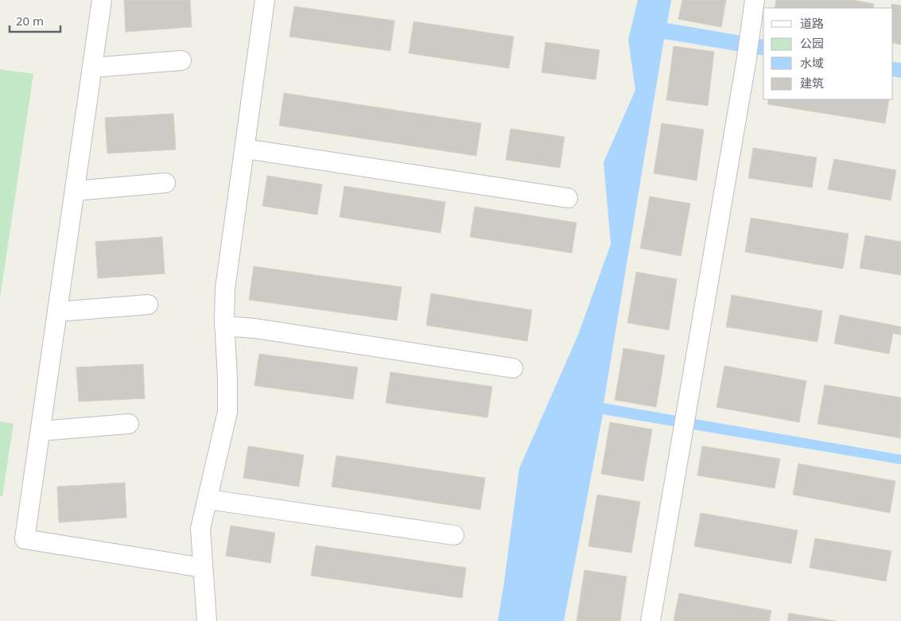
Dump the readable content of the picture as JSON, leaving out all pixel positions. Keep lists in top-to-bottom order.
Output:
{
  "legend": [
    "道路",
    "公园",
    "水域",
    "建筑"
  ],
  "scale_bar": "20 m"
}
